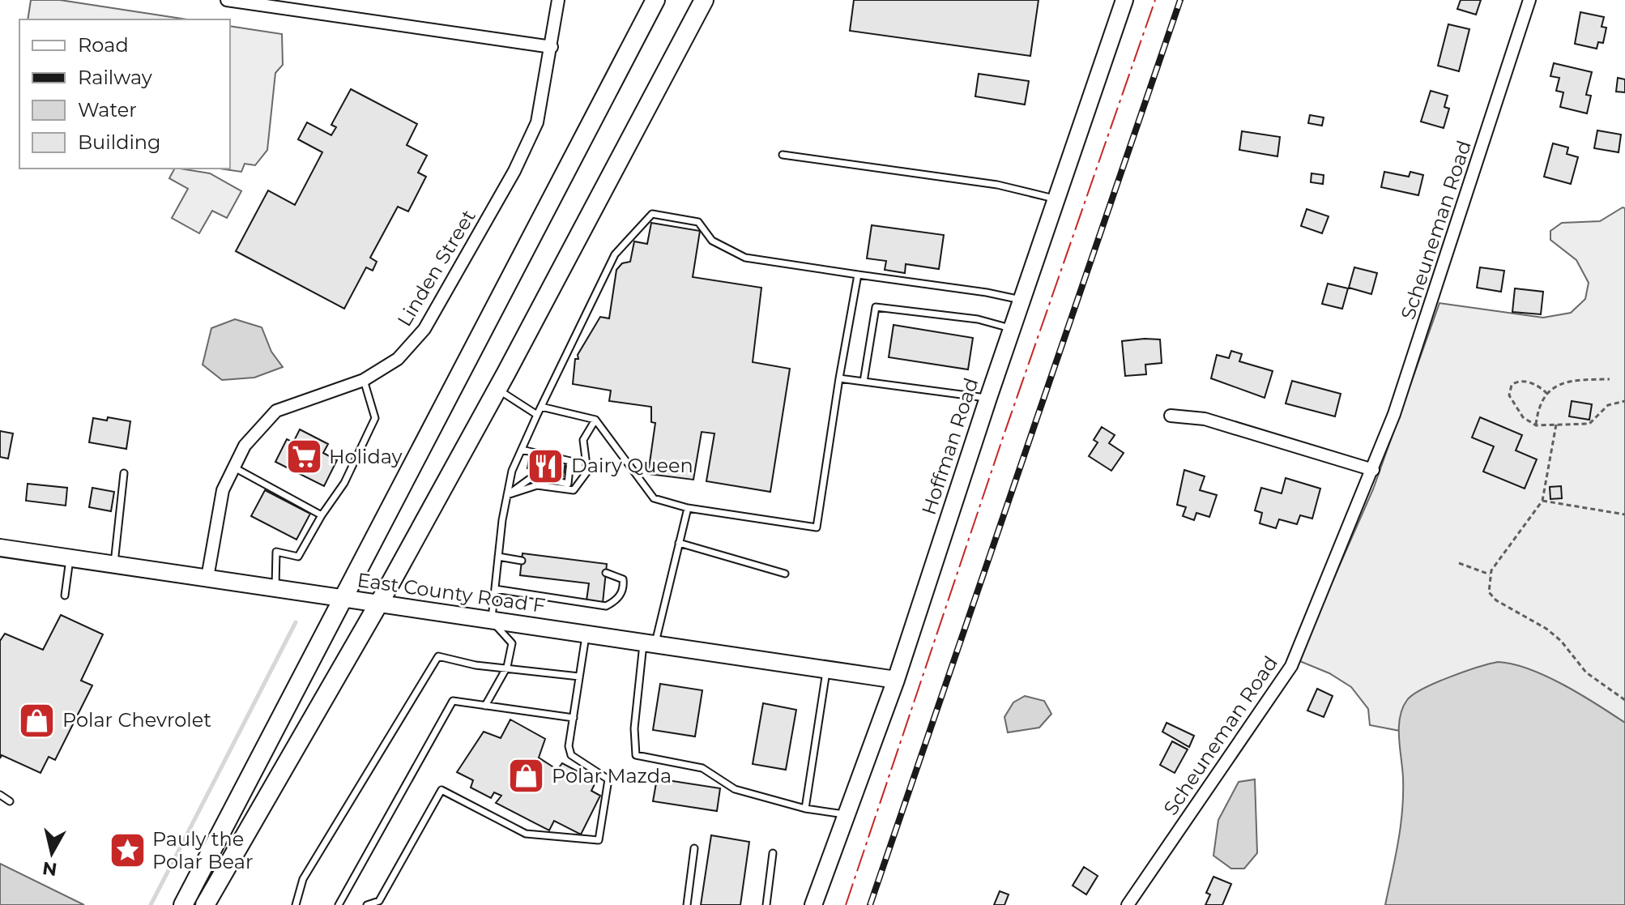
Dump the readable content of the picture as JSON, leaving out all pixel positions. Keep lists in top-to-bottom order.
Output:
{
  "streets": {
    "street": [
      "Scheuneman Road",
      "Linden Street",
      "Hoffman Road",
      "East County Road F"
    ]
  },
  "crossings": [
    ["Linden Street", "East County Road F"],
    ["Hoffman Road", "East County Road F"]
  ],
  "places": {
    "supermarket": ["Holiday"],
    "restaurant": ["Dairy Queen"],
    "shop": ["Polar Chevrolet", "Polar Mazda"],
    "place": ["Pauly the Polar Bear"]
  },
  "legend": [
    "Road",
    "Railway",
    "Water",
    "Building"
  ],
  "north": "bottom"
}
